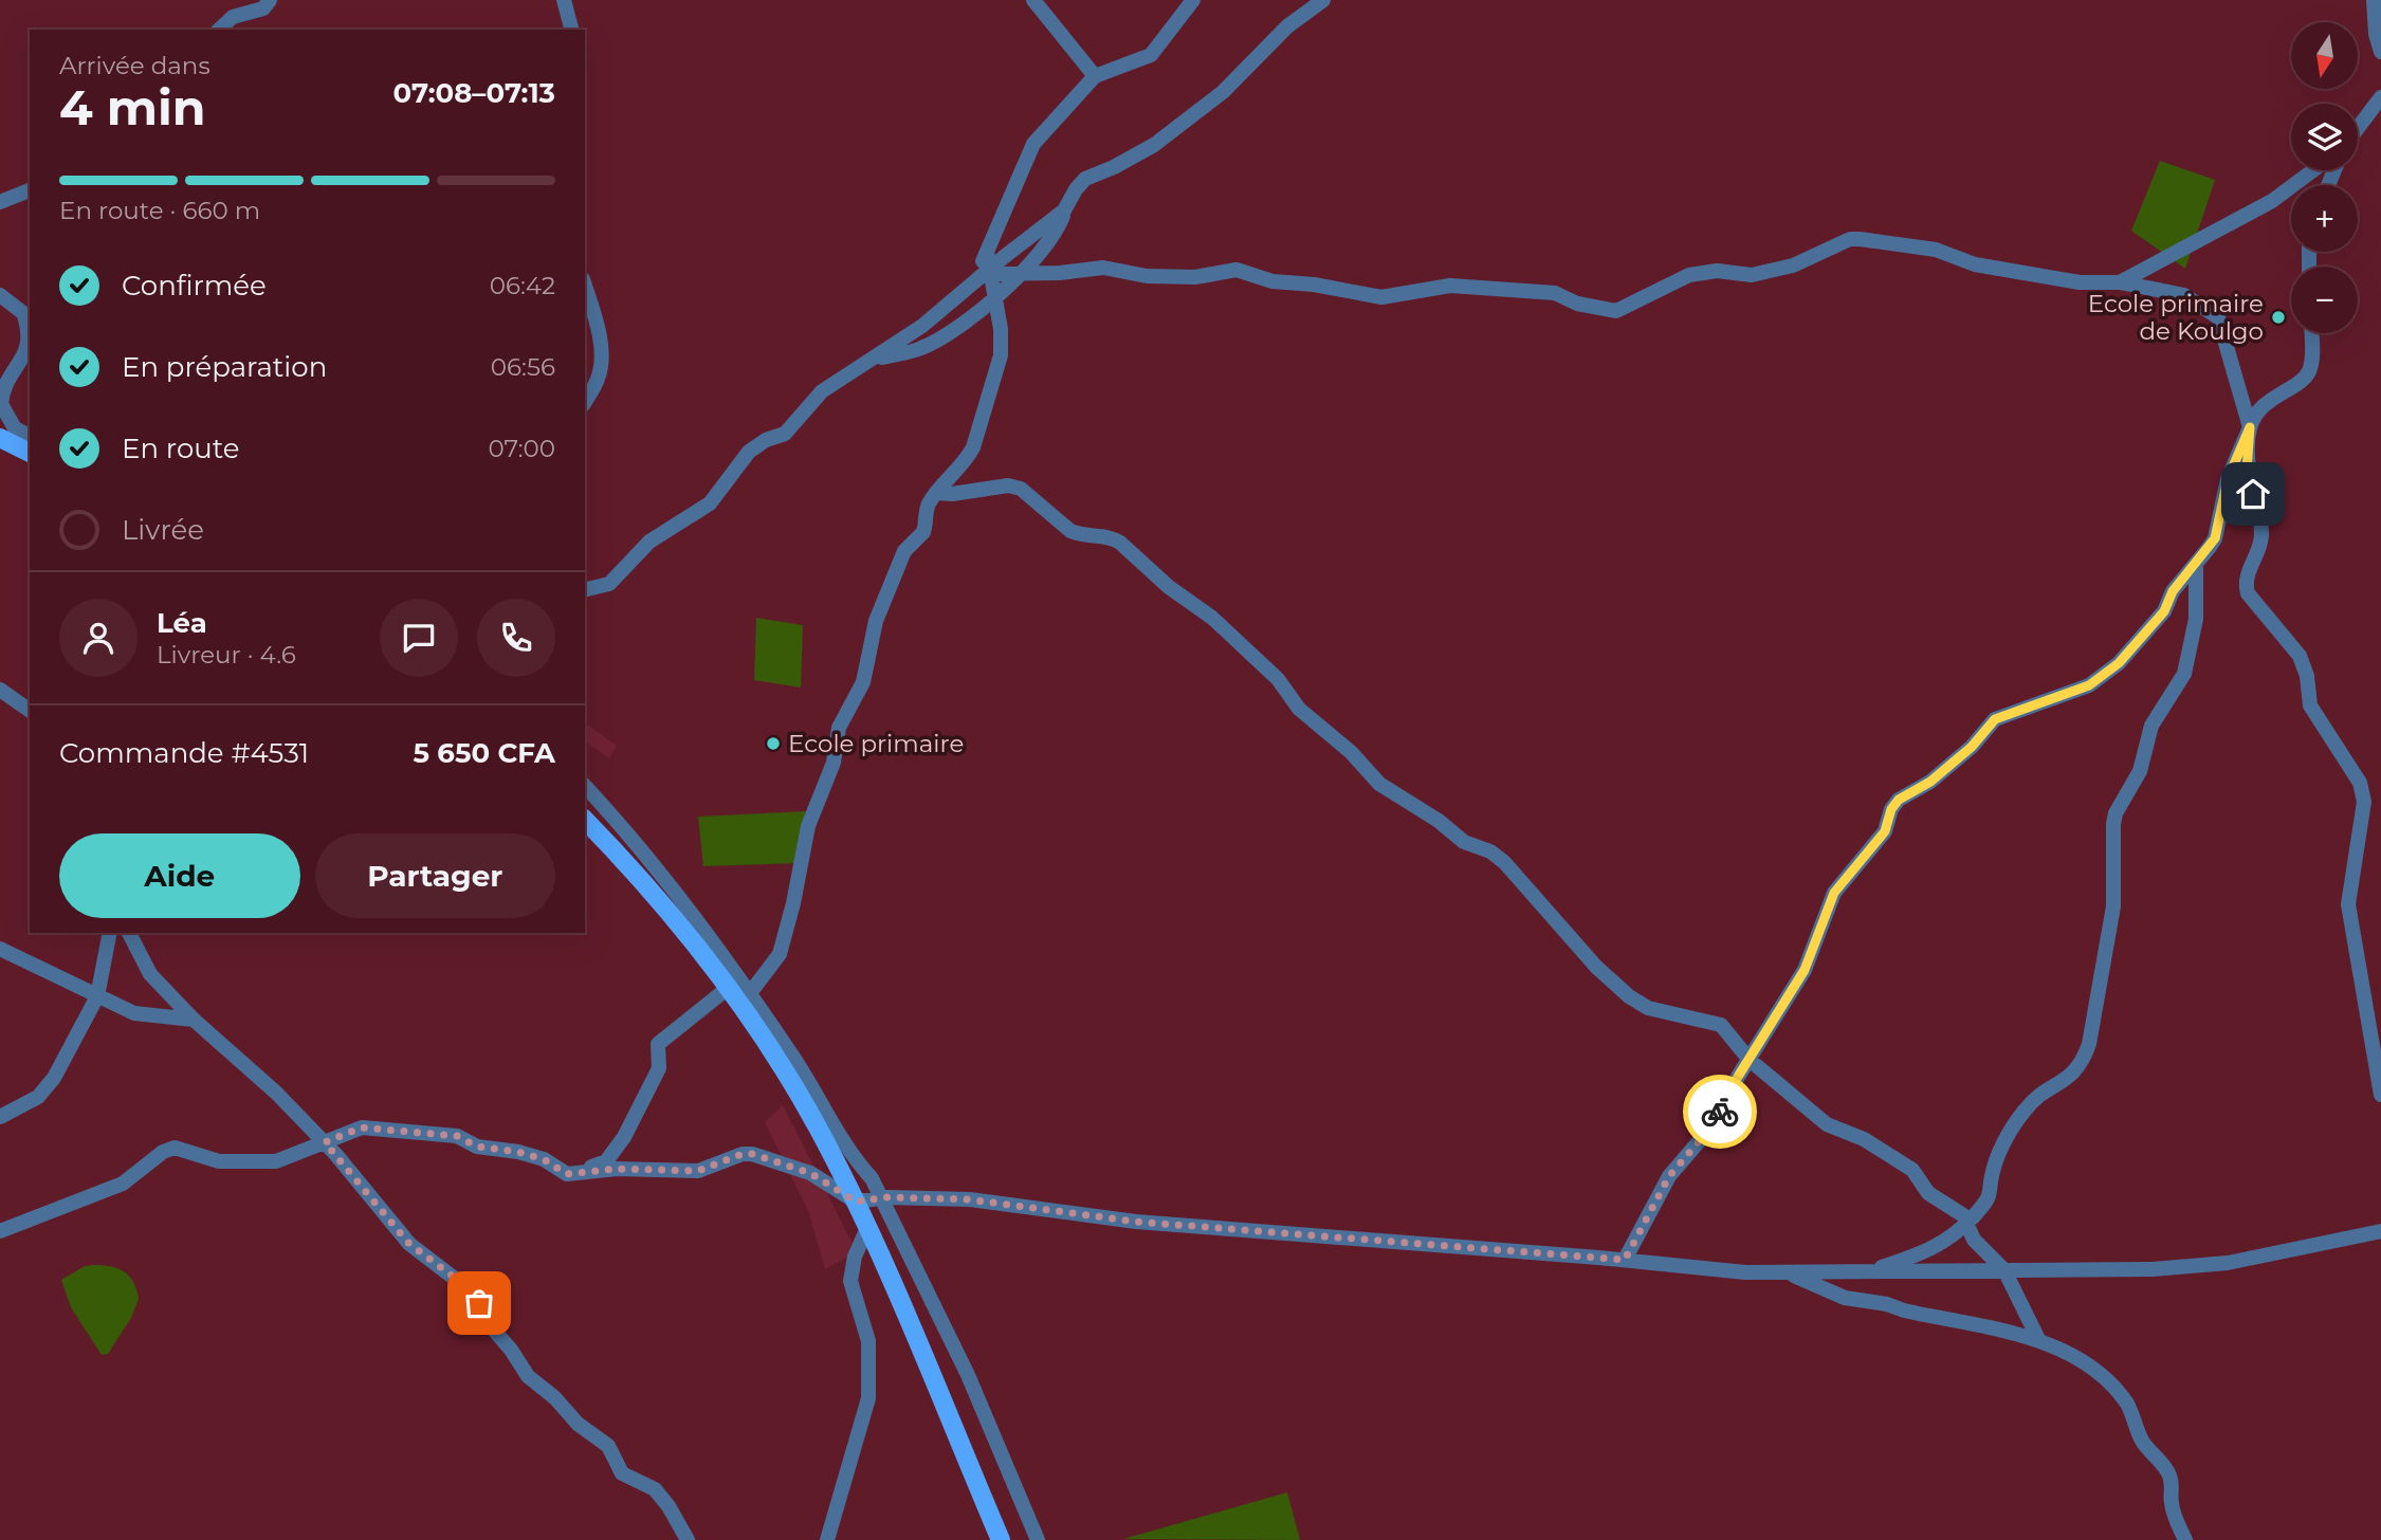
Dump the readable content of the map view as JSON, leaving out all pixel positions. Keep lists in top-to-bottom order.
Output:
{
  "places": ["Ecole primaire de Koulgo", "Ecole primaire"],
  "north": "bottom",
  "page": {
    "map_buttons": ["+", "−"],
    "heading": ["4 min", "Arrivée dans", "07:08–07:13"],
    "panel": [
      "Léa",
      "Livreur · 4.6",
      "Commande #4531",
      "5 650 CFA"
    ],
    "bar": "En route · 660 m",
    "list": [
      ["Confirmée", "06:42"],
      ["En préparation", "06:56"],
      ["En route", "07:00"],
      "Livrée"
    ],
    "buttons": ["Aide", "Partager"]
  }
}
